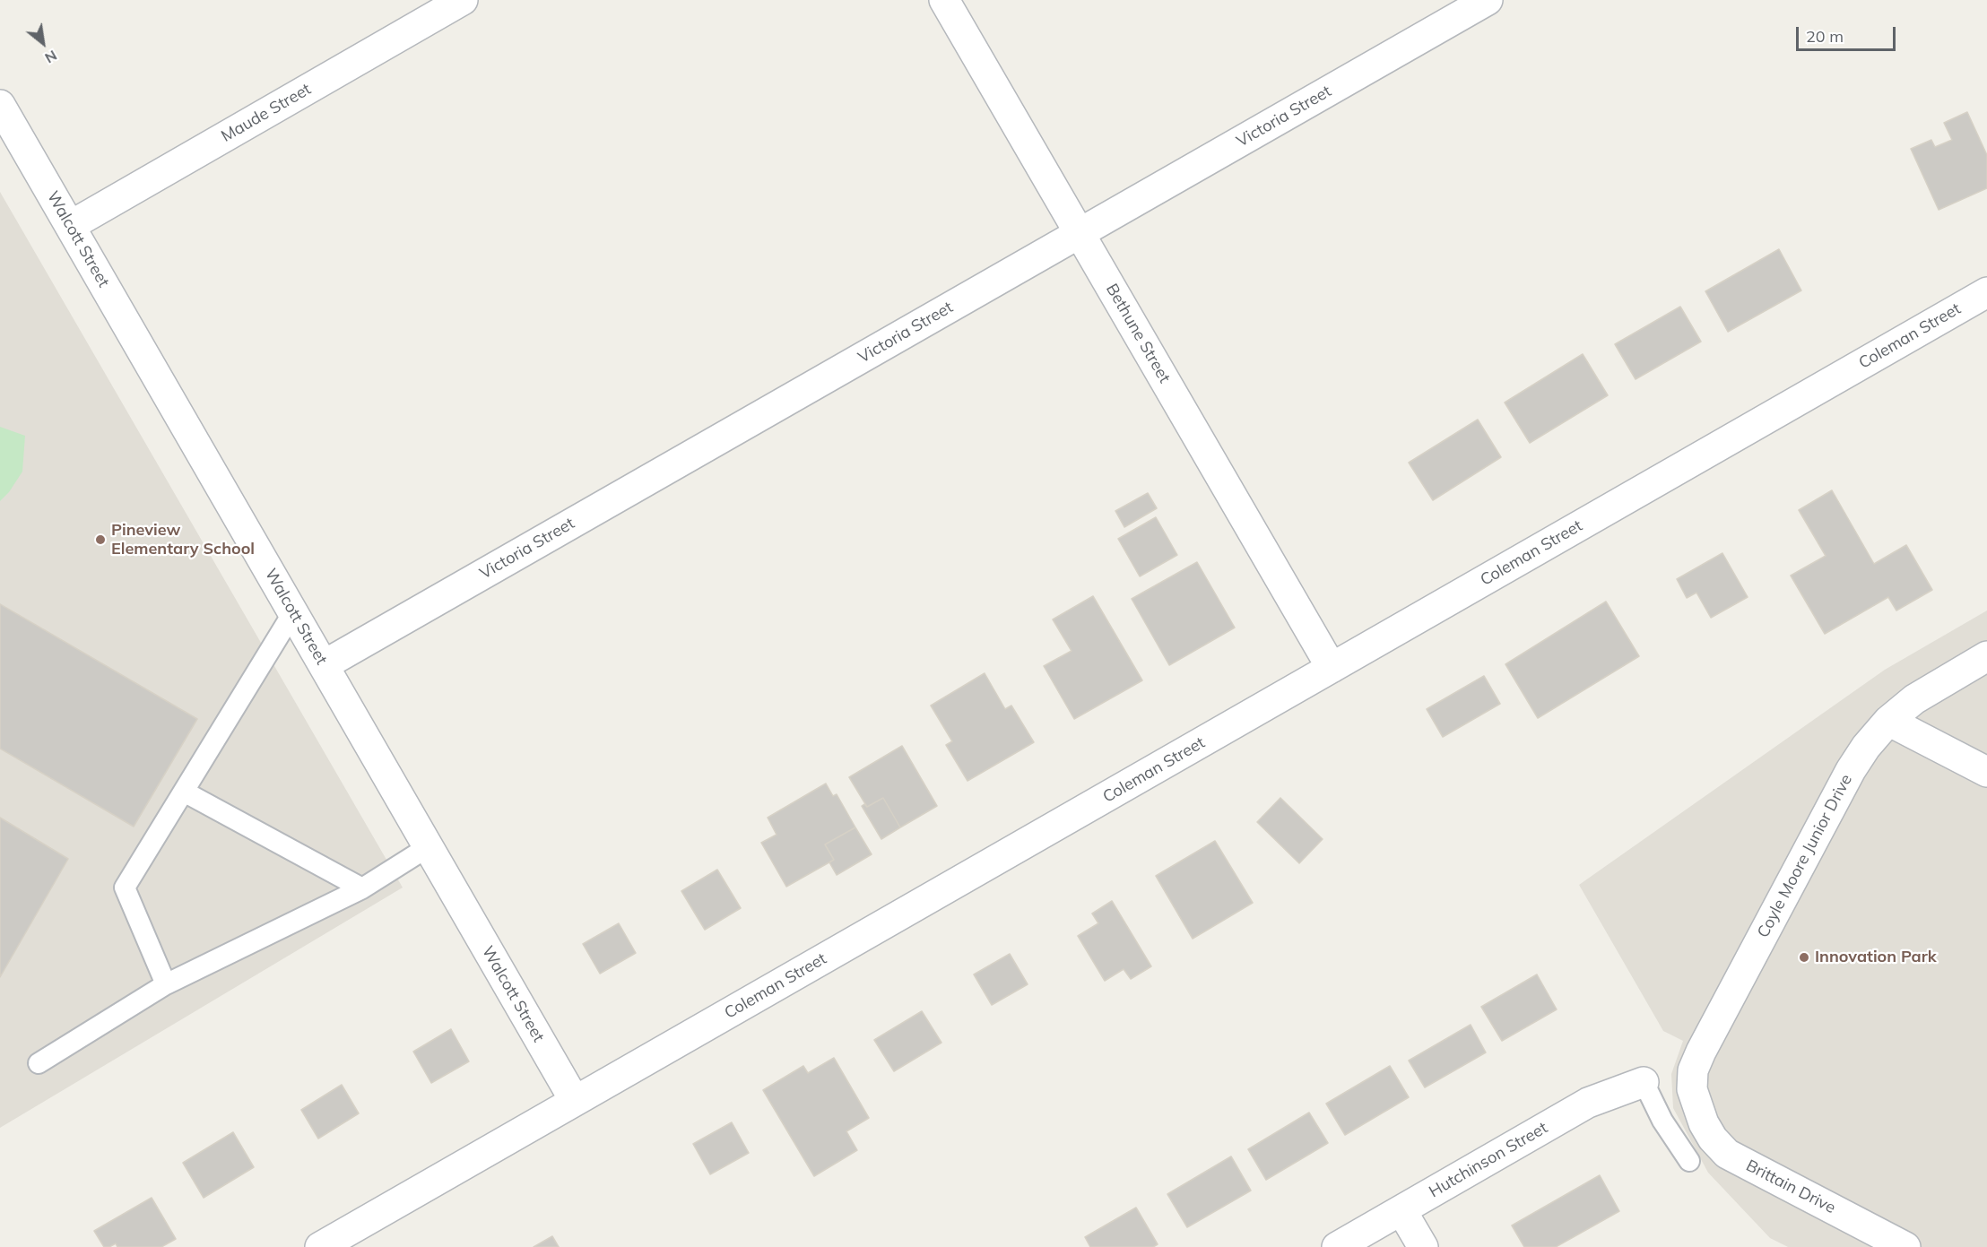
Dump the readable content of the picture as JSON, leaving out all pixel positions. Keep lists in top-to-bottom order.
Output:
{
  "streets": {
    "street": [
      "Maude Street",
      "Victoria Street",
      "Walcott Street",
      "Bethune Street",
      "Coleman Street",
      "Coyle Moore Junior Drive",
      "Hutchinson Street",
      "Brittain Drive"
    ]
  },
  "crossings": [
    ["Maude Street", "Walcott Street"],
    ["Victoria Street", "Walcott Street"],
    ["Victoria Street", "Bethune Street"],
    ["Walcott Street", "Coleman Street"],
    ["Bethune Street", "Coleman Street"],
    ["Coyle Moore Junior Drive", "Brittain Drive"]
  ],
  "places": ["Pineview Elementary School", "Innovation Park"],
  "scale_bar": "20 m",
  "north": "bottom right"
}
